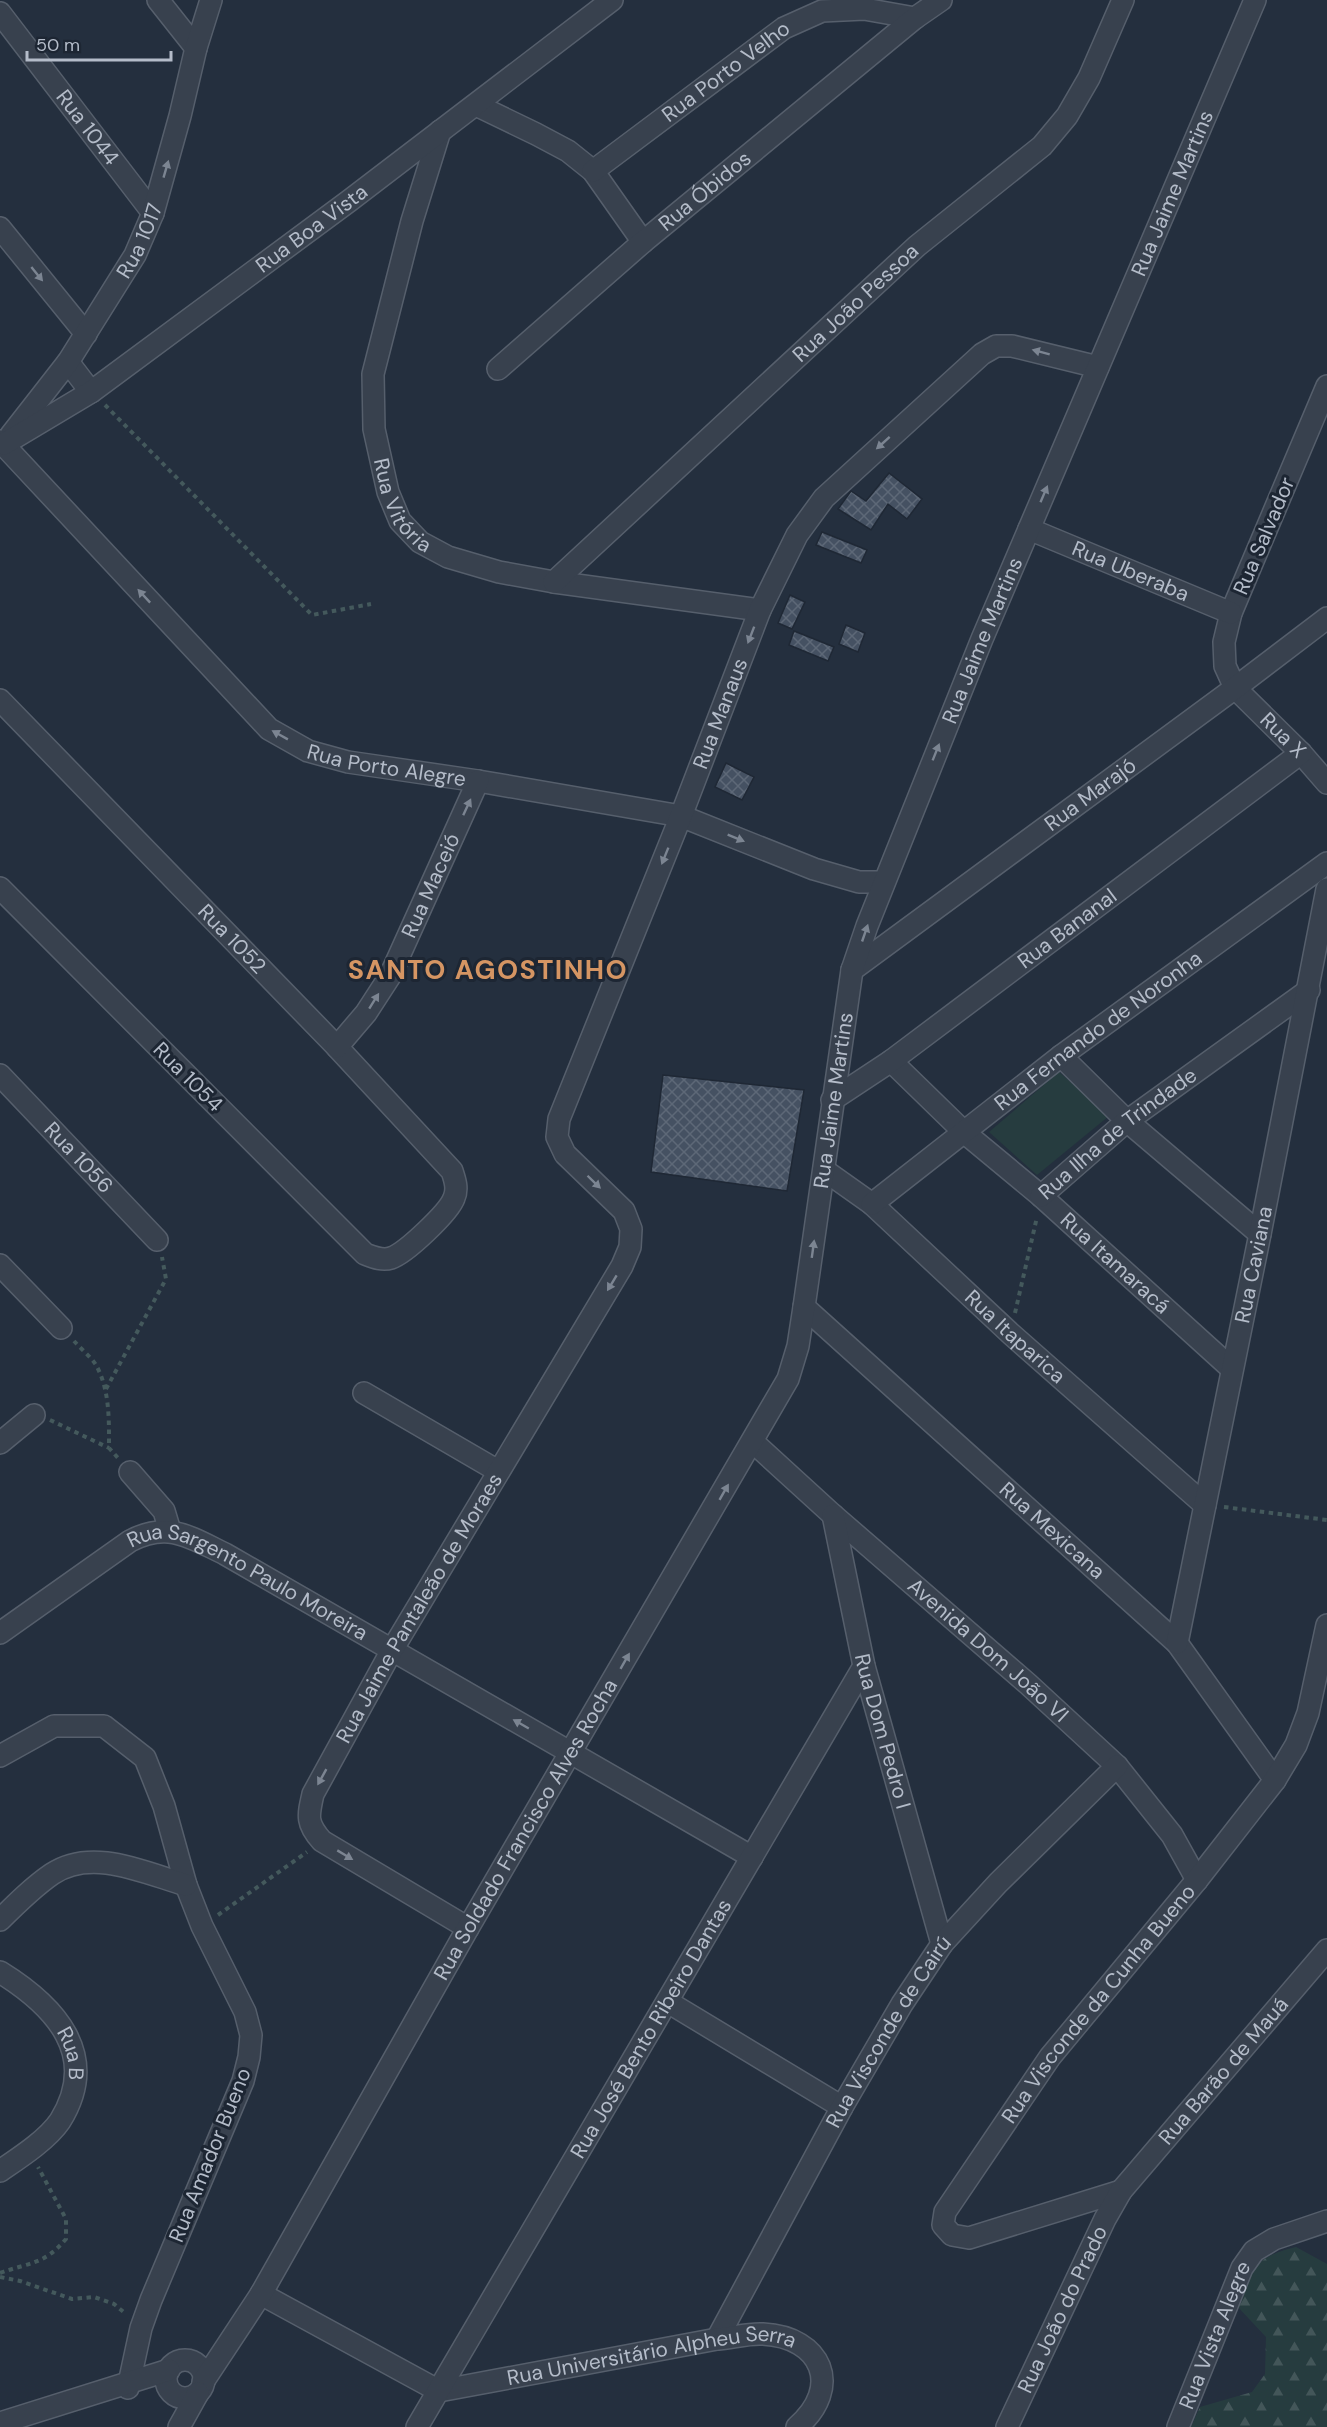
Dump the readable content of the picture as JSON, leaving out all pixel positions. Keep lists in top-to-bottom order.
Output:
{
  "streets": {
    "street": [
      "Rua Porto Velho",
      "Rua 1044",
      "Rua Óbidos",
      "Rua Jaime Martins",
      "Rua Boa Vista",
      "Rua 1017",
      "Rua João Pessoa",
      "Rua Vitória",
      "Rua Salvador",
      "Rua Uberaba",
      "Rua Manaus",
      "Rua X",
      "Rua Porto Alegre",
      "Rua Marajó",
      "Rua Maceió",
      "Rua Bananal",
      "Rua 1052",
      "Rua Fernando de Noronha",
      "Rua 1054",
      "Rua Ilha de Trindade",
      "Rua 1056",
      "Rua Itamaracá",
      "Rua Caviana",
      "Rua Itaparica",
      "Rua Mexicana",
      "Rua Sargento Paulo Moreira",
      "Rua Jaime Pantaleão de Moraes",
      "Avenida Dom João VI",
      "Rua Dom Pedro I",
      "Rua Soldado Francisco Alves Rocha",
      "Rua Visconde da Cunha Bueno",
      "Rua José Bento Ribeiro Dantas",
      "Rua Visconde de Cairú",
      "Rua B",
      "Rua Barão de Mauá",
      "Rua Amador Bueno",
      "Rua João do Prado",
      "Rua Vista Alegre",
      "Rua Universitário Alpheu Serra"
    ]
  },
  "crossings": [
    ["Rua Porto Velho", "Rua Óbidos"],
    ["Rua 1044", "Rua 1017"],
    ["Rua Jaime Martins", "Rua Uberaba"],
    ["Rua Jaime Martins", "Rua Manaus"],
    ["Rua Jaime Martins", "Rua Porto Alegre"],
    ["Rua Jaime Martins", "Rua Marajó"],
    ["Rua Jaime Martins", "Rua Bananal"],
    ["Rua Jaime Martins", "Rua Itaparica"],
    ["Rua Jaime Martins", "Rua Mexicana"],
    ["Rua Jaime Martins", "Rua Soldado Francisco Alves Rocha"],
    ["Rua Boa Vista", "Rua 1017"],
    ["Rua Boa Vista", "Rua Vitória"],
    ["Rua Boa Vista", "Rua Porto Alegre"],
    ["Rua 1017", "Rua Porto Alegre"],
    ["Rua João Pessoa", "Rua Vitória"],
    ["Rua Vitória", "Rua Manaus"],
    ["Rua Salvador", "Rua Uberaba"],
    ["Rua Salvador", "Rua X"],
    ["Rua Salvador", "Rua Marajó"],
    ["Rua Manaus", "Rua Porto Alegre"],
    ["Rua Manaus", "Rua Jaime Pantaleão de Moraes"],
    ["Rua X", "Rua Marajó"],
    ["Rua X", "Rua Bananal"],
    ["Rua Porto Alegre", "Rua Maceió"],
    ["Rua Maceió", "Rua 1052"],
    ["Rua Bananal", "Rua Itamaracá"],
    ["Rua 1052", "Rua 1054"],
    ["Rua Fernando de Noronha", "Rua Itamaracá"],
    ["Rua Fernando de Noronha", "Rua Itaparica"],
    ["Rua Ilha de Trindade", "Rua Itamaracá"],
    ["Rua Ilha de Trindade", "Rua Caviana"],
    ["Rua Ilha de Trindade", "Rua Itaparica"],
    ["Rua Itamaracá", "Rua Caviana"],
    ["Rua Caviana", "Rua Itaparica"],
    ["Rua Caviana", "Rua Mexicana"],
    ["Rua Mexicana", "Rua Soldado Francisco Alves Rocha"],
    ["Rua Mexicana", "Rua Visconde da Cunha Bueno"],
    ["Rua Sargento Paulo Moreira", "Rua Jaime Pantaleão de Moraes"],
    ["Rua Sargento Paulo Moreira", "Rua Soldado Francisco Alves Rocha"],
    ["Rua Sargento Paulo Moreira", "Rua José Bento Ribeiro Dantas"],
    ["Avenida Dom João VI", "Rua Dom Pedro I"],
    ["Avenida Dom João VI", "Rua Soldado Francisco Alves Rocha"],
    ["Avenida Dom João VI", "Rua Visconde da Cunha Bueno"],
    ["Avenida Dom João VI", "Rua Visconde de Cairú"],
    ["Rua Dom Pedro I", "Rua José Bento Ribeiro Dantas"],
    ["Rua Dom Pedro I", "Rua Visconde de Cairú"],
    ["Rua Visconde da Cunha Bueno", "Rua Barão de Mauá"],
    ["Rua Visconde da Cunha Bueno", "Rua João do Prado"],
    ["Rua José Bento Ribeiro Dantas", "Rua Universitário Alpheu Serra"],
    ["Rua Visconde de Cairú", "Rua Universitário Alpheu Serra"],
    ["Rua Barão de Mauá", "Rua João do Prado"]
  ],
  "one_way": [
    "Rua Jaime Martins",
    "Rua Manaus",
    "Rua Maceió",
    "Rua Jaime Pantaleão de Moraes"
  ],
  "districts": ["SANTO AGOSTINHO"],
  "scale_bar": "50 m"
}
